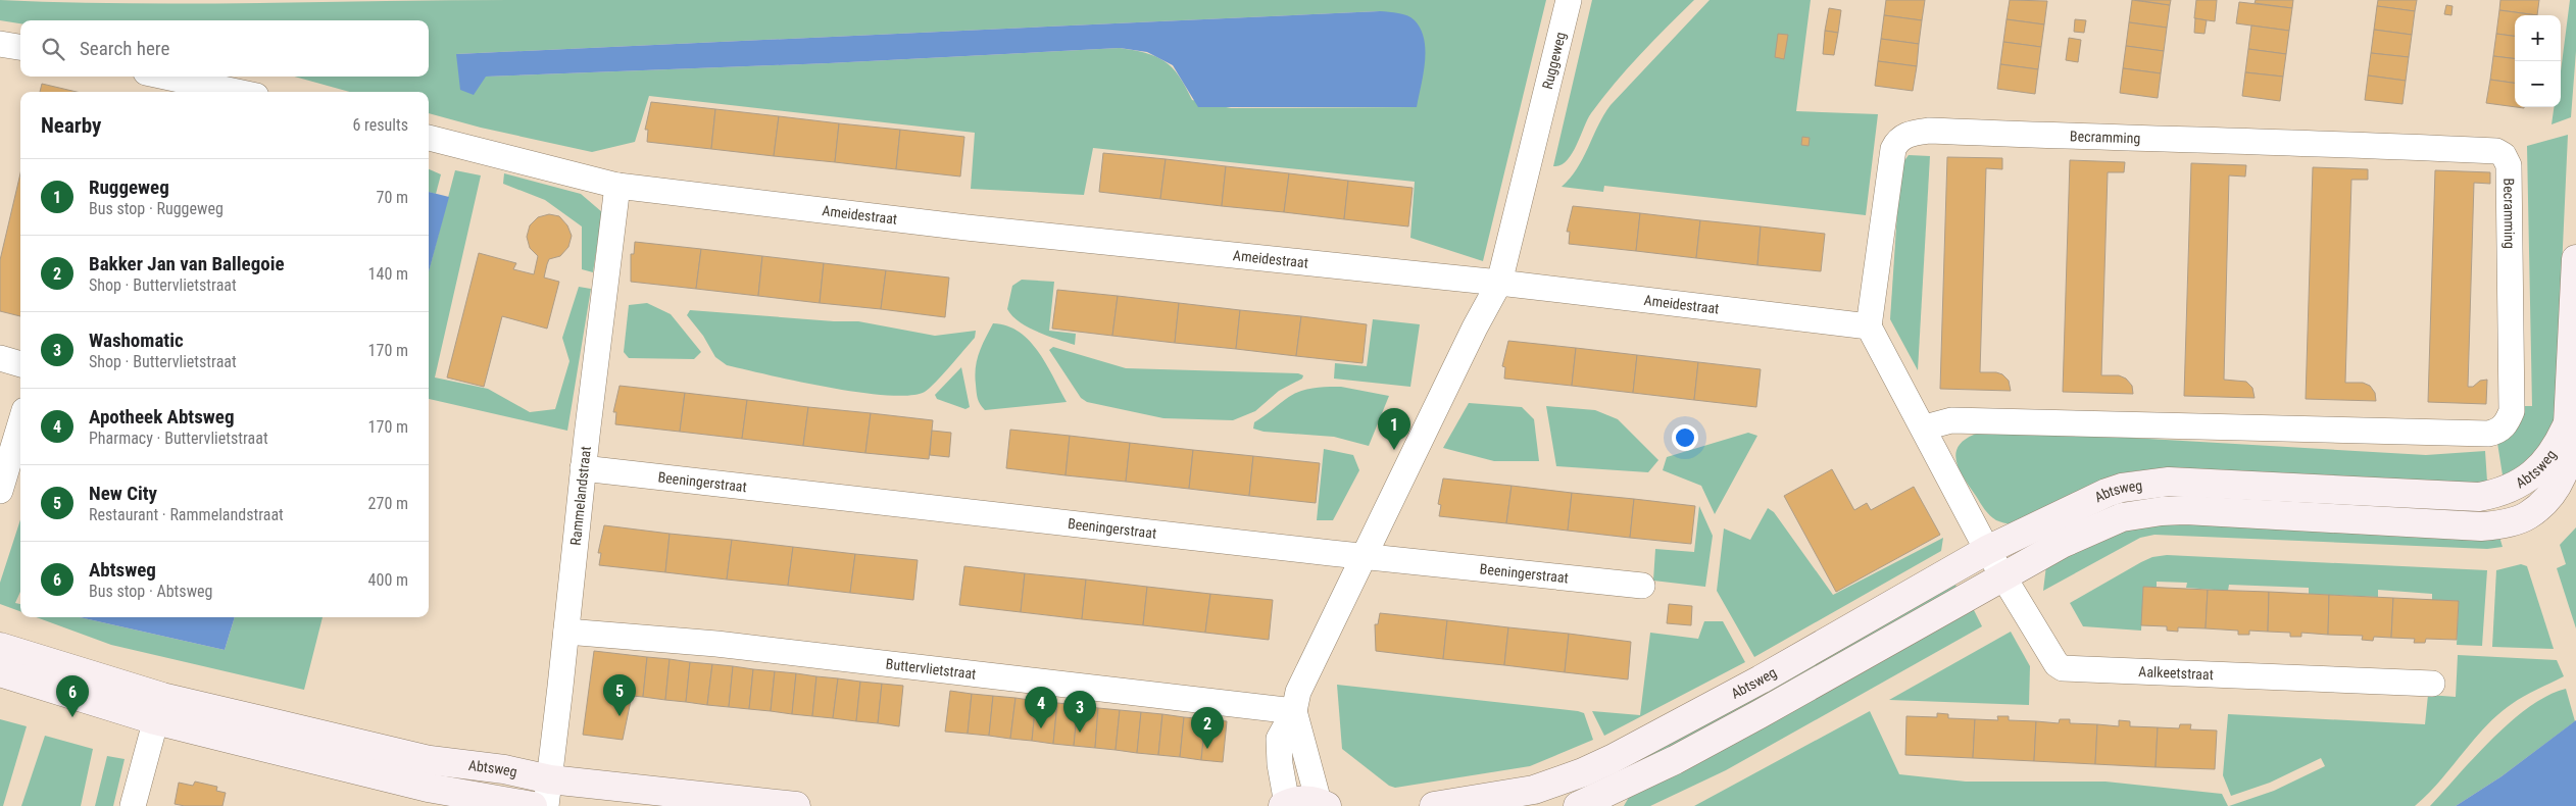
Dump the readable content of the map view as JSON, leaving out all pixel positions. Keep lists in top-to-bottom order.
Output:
{
  "streets": {
    "street": [
      "Ruggeweg",
      "Becramming",
      "Ameidestraat",
      "Abtsweg",
      "Beeningerstraat",
      "Rammelandstraat",
      "Buttervlietstraat",
      "Aalkeetstraat"
    ]
  },
  "crossings": [
    ["Ruggeweg", "Ameidestraat"],
    ["Ruggeweg", "Beeningerstraat"],
    ["Ruggeweg", "Buttervlietstraat"],
    ["Becramming", "Ameidestraat"],
    ["Ameidestraat", "Rammelandstraat"],
    ["Abtsweg", "Rammelandstraat"],
    ["Abtsweg", "Aalkeetstraat"],
    ["Beeningerstraat", "Rammelandstraat"],
    ["Rammelandstraat", "Buttervlietstraat"]
  ],
  "page": {
    "map_buttons": ["+", "−"],
    "search": "Search here",
    "heading": ["Nearby", "6 results"],
    "list": [
      {
        "mark": "1",
        "name": "Ruggeweg",
        "note": "Bus stop · Ruggeweg",
        "value": "70 m"
      },
      {
        "mark": "2",
        "name": "Bakker Jan van Ballegoie",
        "note": "Shop · Buttervlietstraat",
        "value": "140 m"
      },
      {
        "mark": "3",
        "name": "Washomatic",
        "note": "Shop · Buttervlietstraat",
        "value": "170 m"
      },
      {
        "mark": "4",
        "name": "Apotheek Abtsweg",
        "note": "Pharmacy · Buttervlietstraat",
        "value": "170 m"
      },
      {
        "mark": "5",
        "name": "New City",
        "note": "Restaurant · Rammelandstraat",
        "value": "270 m"
      },
      {
        "mark": "6",
        "name": "Abtsweg",
        "note": "Bus stop · Abtsweg",
        "value": "400 m"
      }
    ],
    "pins": [
      "1",
      "5",
      "6",
      "4",
      "3",
      "2"
    ]
  }
}
